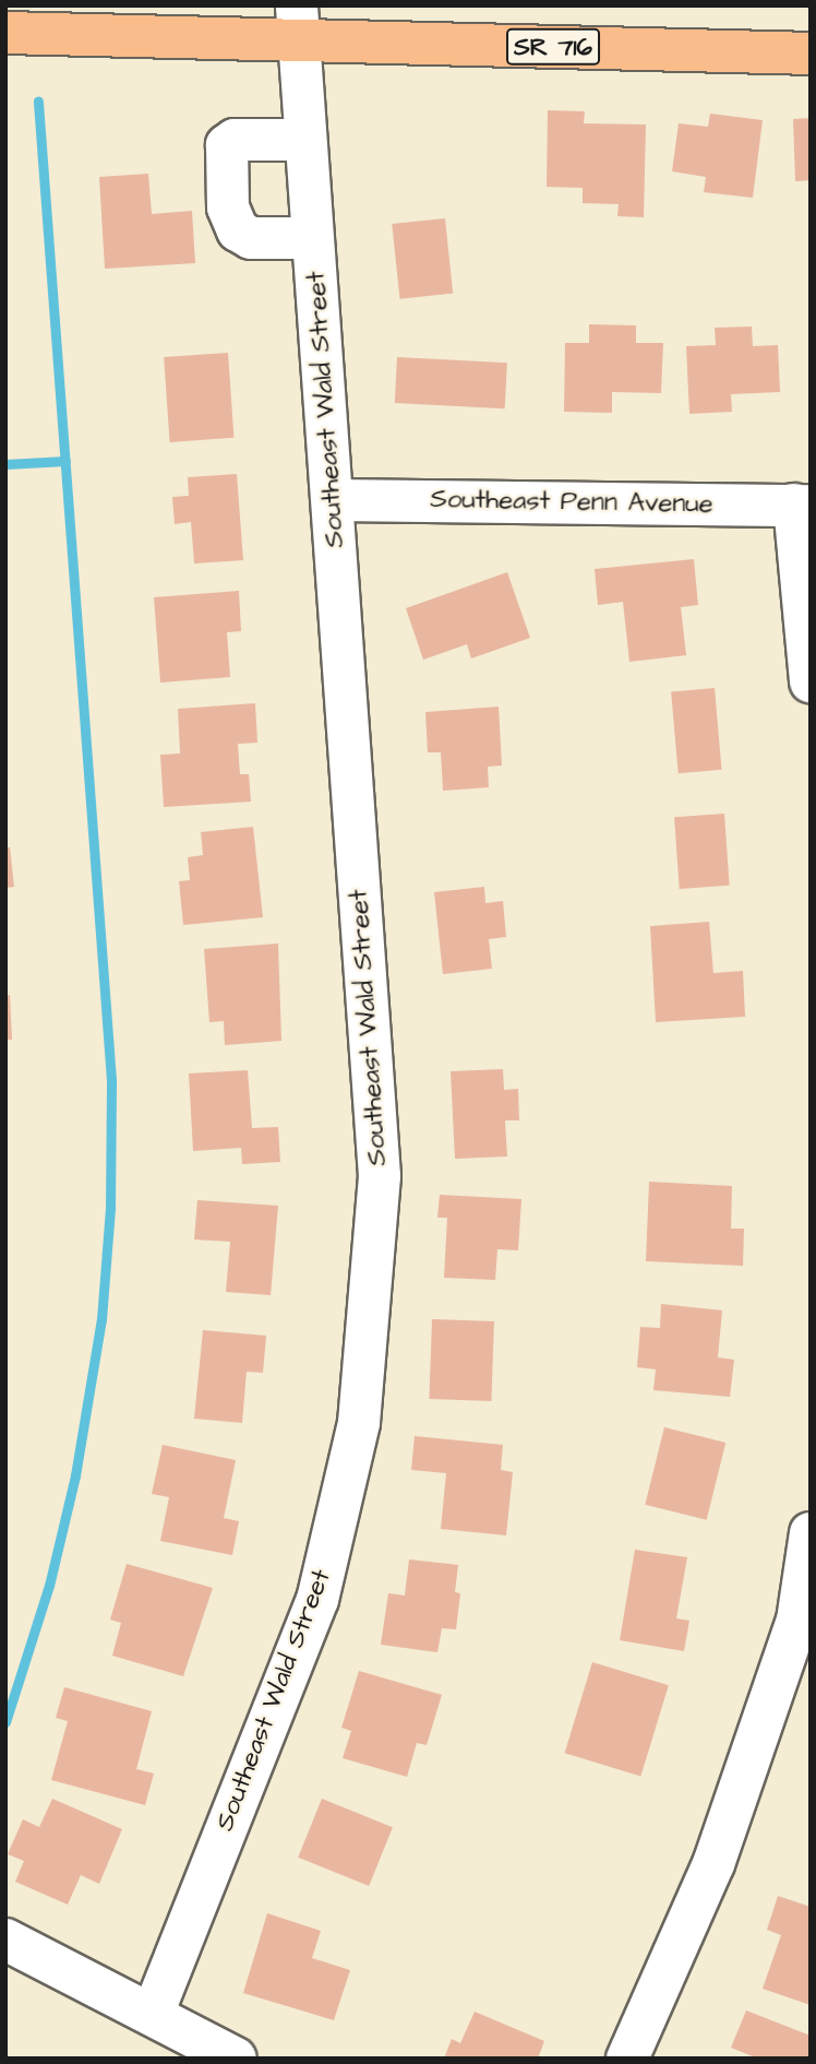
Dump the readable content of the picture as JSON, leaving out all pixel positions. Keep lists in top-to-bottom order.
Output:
{
  "streets": {
    "main road": ["SR 716"],
    "street": ["Southeast Wald Street", "Southeast Penn Avenue"]
  },
  "crossings": [
    ["SR 716", "Southeast Wald Street"],
    ["Southeast Wald Street", "Southeast Penn Avenue"]
  ]
}
